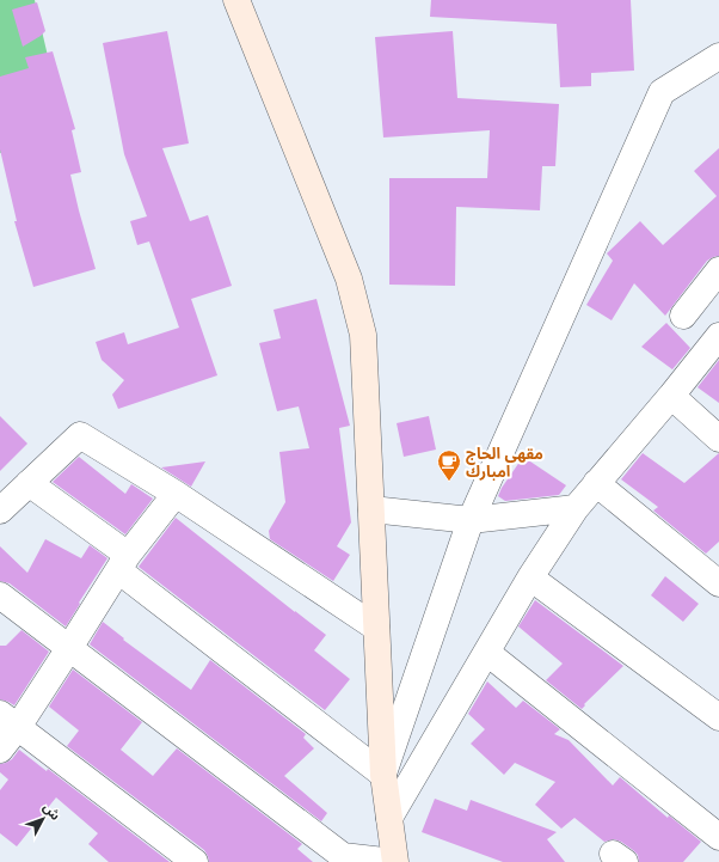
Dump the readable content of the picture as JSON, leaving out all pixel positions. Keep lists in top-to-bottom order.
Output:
{
  "places": {
    "cafe": ["مقهى الحاج امبارك"]
  },
  "north": "top right"
}
